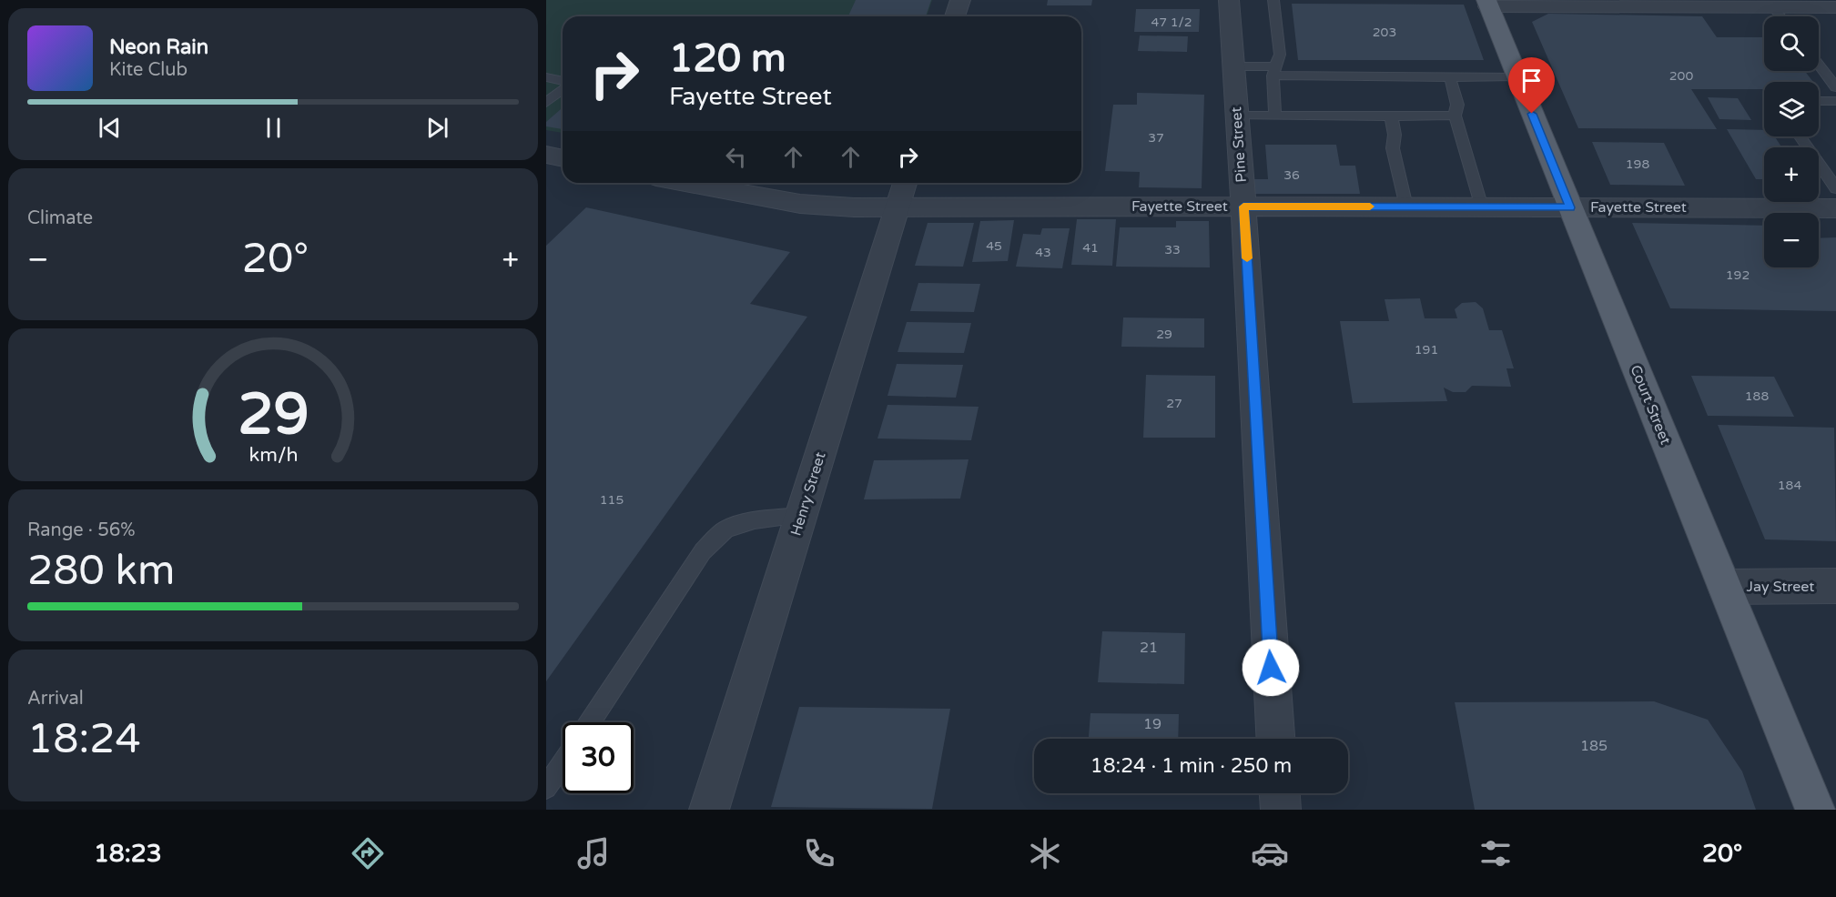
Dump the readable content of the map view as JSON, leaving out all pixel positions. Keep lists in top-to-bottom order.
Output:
{
  "streets": {
    "main road": ["Court Street"],
    "street": [
      "Pine Street",
      "Fayette Street",
      "Henry Street",
      "Jay Street"
    ]
  },
  "crossings": [
    ["Pine Street", "Fayette Street"],
    ["Fayette Street", "Court Street"],
    ["Fayette Street", "Henry Street"],
    ["Court Street", "Jay Street"]
  ],
  "house_numbers": [
    "47 1/2",
    "203",
    "200",
    "37",
    "198",
    "36",
    "45",
    "41",
    "33",
    "43",
    "192",
    "29",
    "191",
    "188",
    "27",
    "184",
    "115",
    "21",
    "19",
    "185"
  ],
  "page": {
    "map_buttons": ["+", "−"],
    "turn": ["120 m", "Fayette Street"],
    "song": ["Neon Rain", "Kite Club"],
    "tile": [
      "Climate",
      ["Range · 56%", "280 km"],
      ["Arrival", "18:24"]
    ],
    "heat": ["−", "20°", "+"],
    "limit": "30",
    "trip": "18:24 · 1 min · 250 m",
    "tabs": ["18:23", "20°"],
    "gauge": ["29", "km/h"]
  }
}
